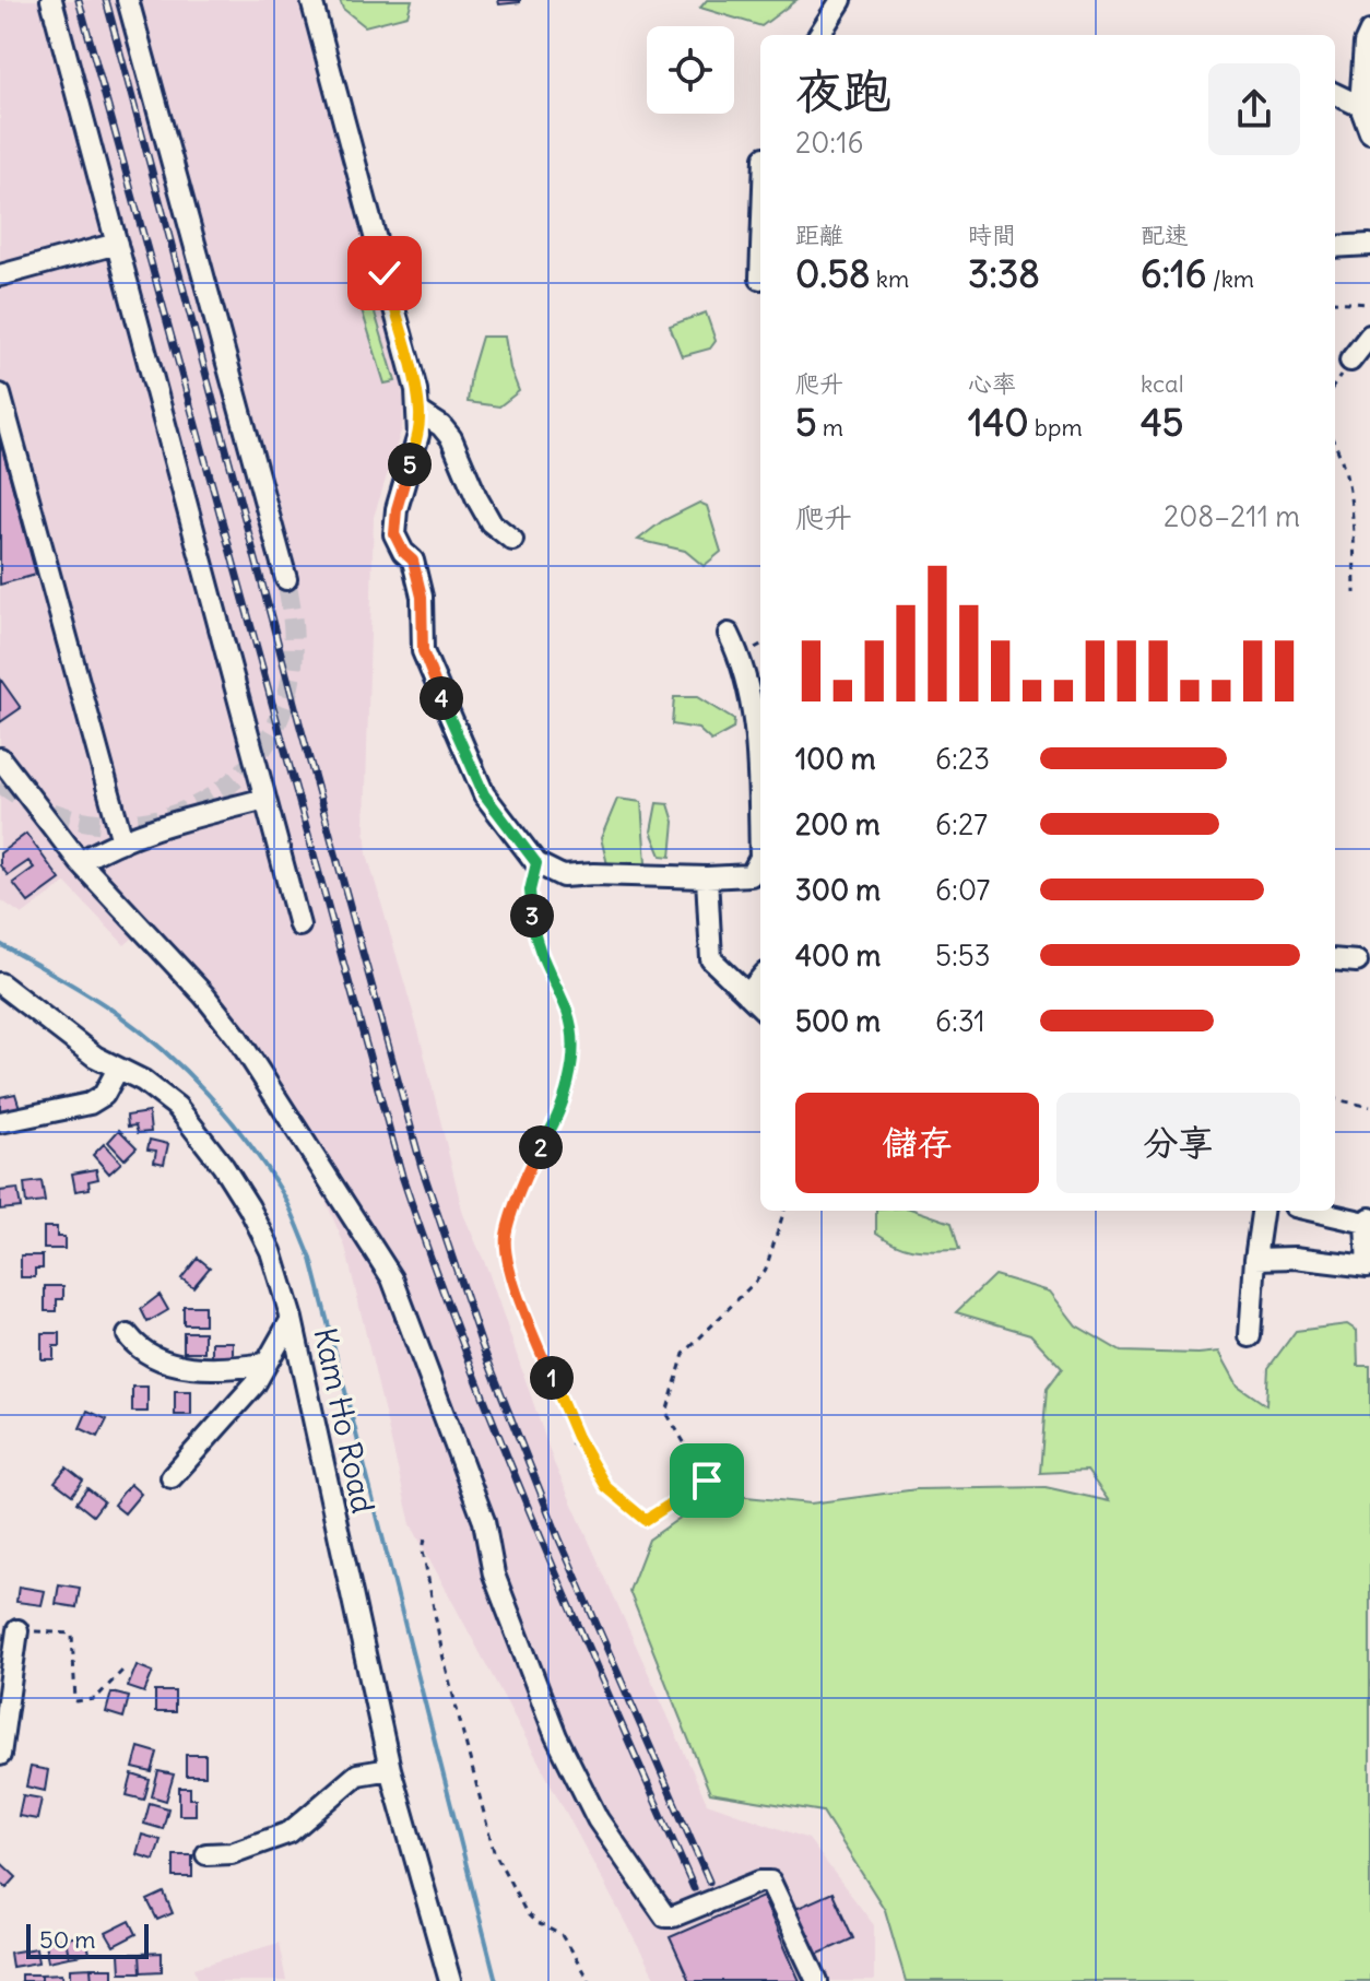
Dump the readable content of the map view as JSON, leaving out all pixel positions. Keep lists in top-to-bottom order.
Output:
{
  "streets": {
    "street": ["Kam Ho Road"]
  },
  "scale_bar": "50 m",
  "page": {
    "heading": ["夜跑", "20:16"],
    "stats": [
      ["距離", "0.58 km"],
      ["時間", "3:38"],
      ["配速", "6:16 /km"],
      ["爬升", "5 m"],
      ["心率", "140 bpm"],
      ["kcal", "45"]
    ],
    "pins": [
      "5",
      "4",
      "3",
      "2",
      "1"
    ],
    "chart": ["爬升", "208–211 m"],
    "list": [
      {
        "name": "100 m",
        "note": "6:23"
      },
      {
        "name": "200 m",
        "note": "6:27"
      },
      {
        "name": "300 m",
        "note": "6:07"
      },
      {
        "name": "400 m",
        "note": "5:53"
      },
      {
        "name": "500 m",
        "note": "6:31"
      }
    ],
    "buttons": ["儲存", "分享"],
    "scale": "50 m"
  }
}
